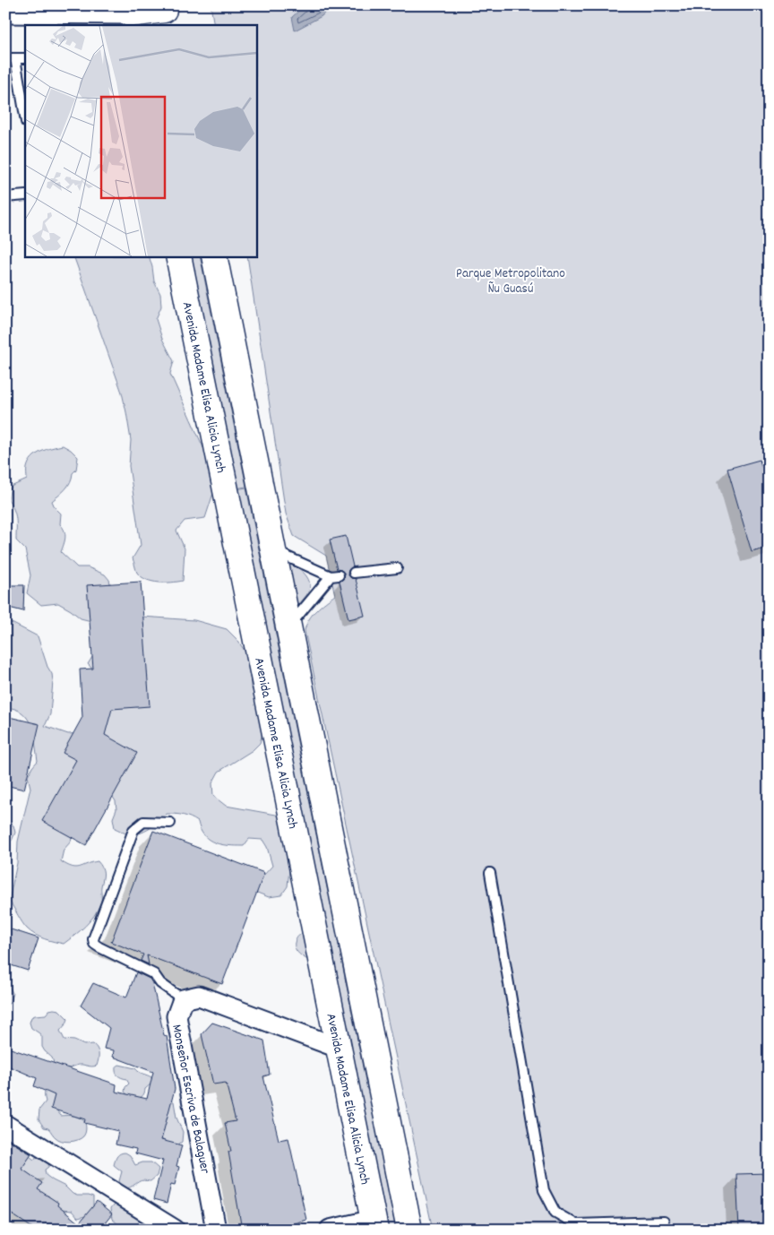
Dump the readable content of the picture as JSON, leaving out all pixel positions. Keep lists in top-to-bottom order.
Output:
{
  "streets": {
    "highway": ["Avenida Madame Elisa Alicia Lynch"],
    "street": ["Monseñor Escriva de Balaguer"]
  },
  "parks": ["Parque Metropolitano Ñu Guasú"]
}
